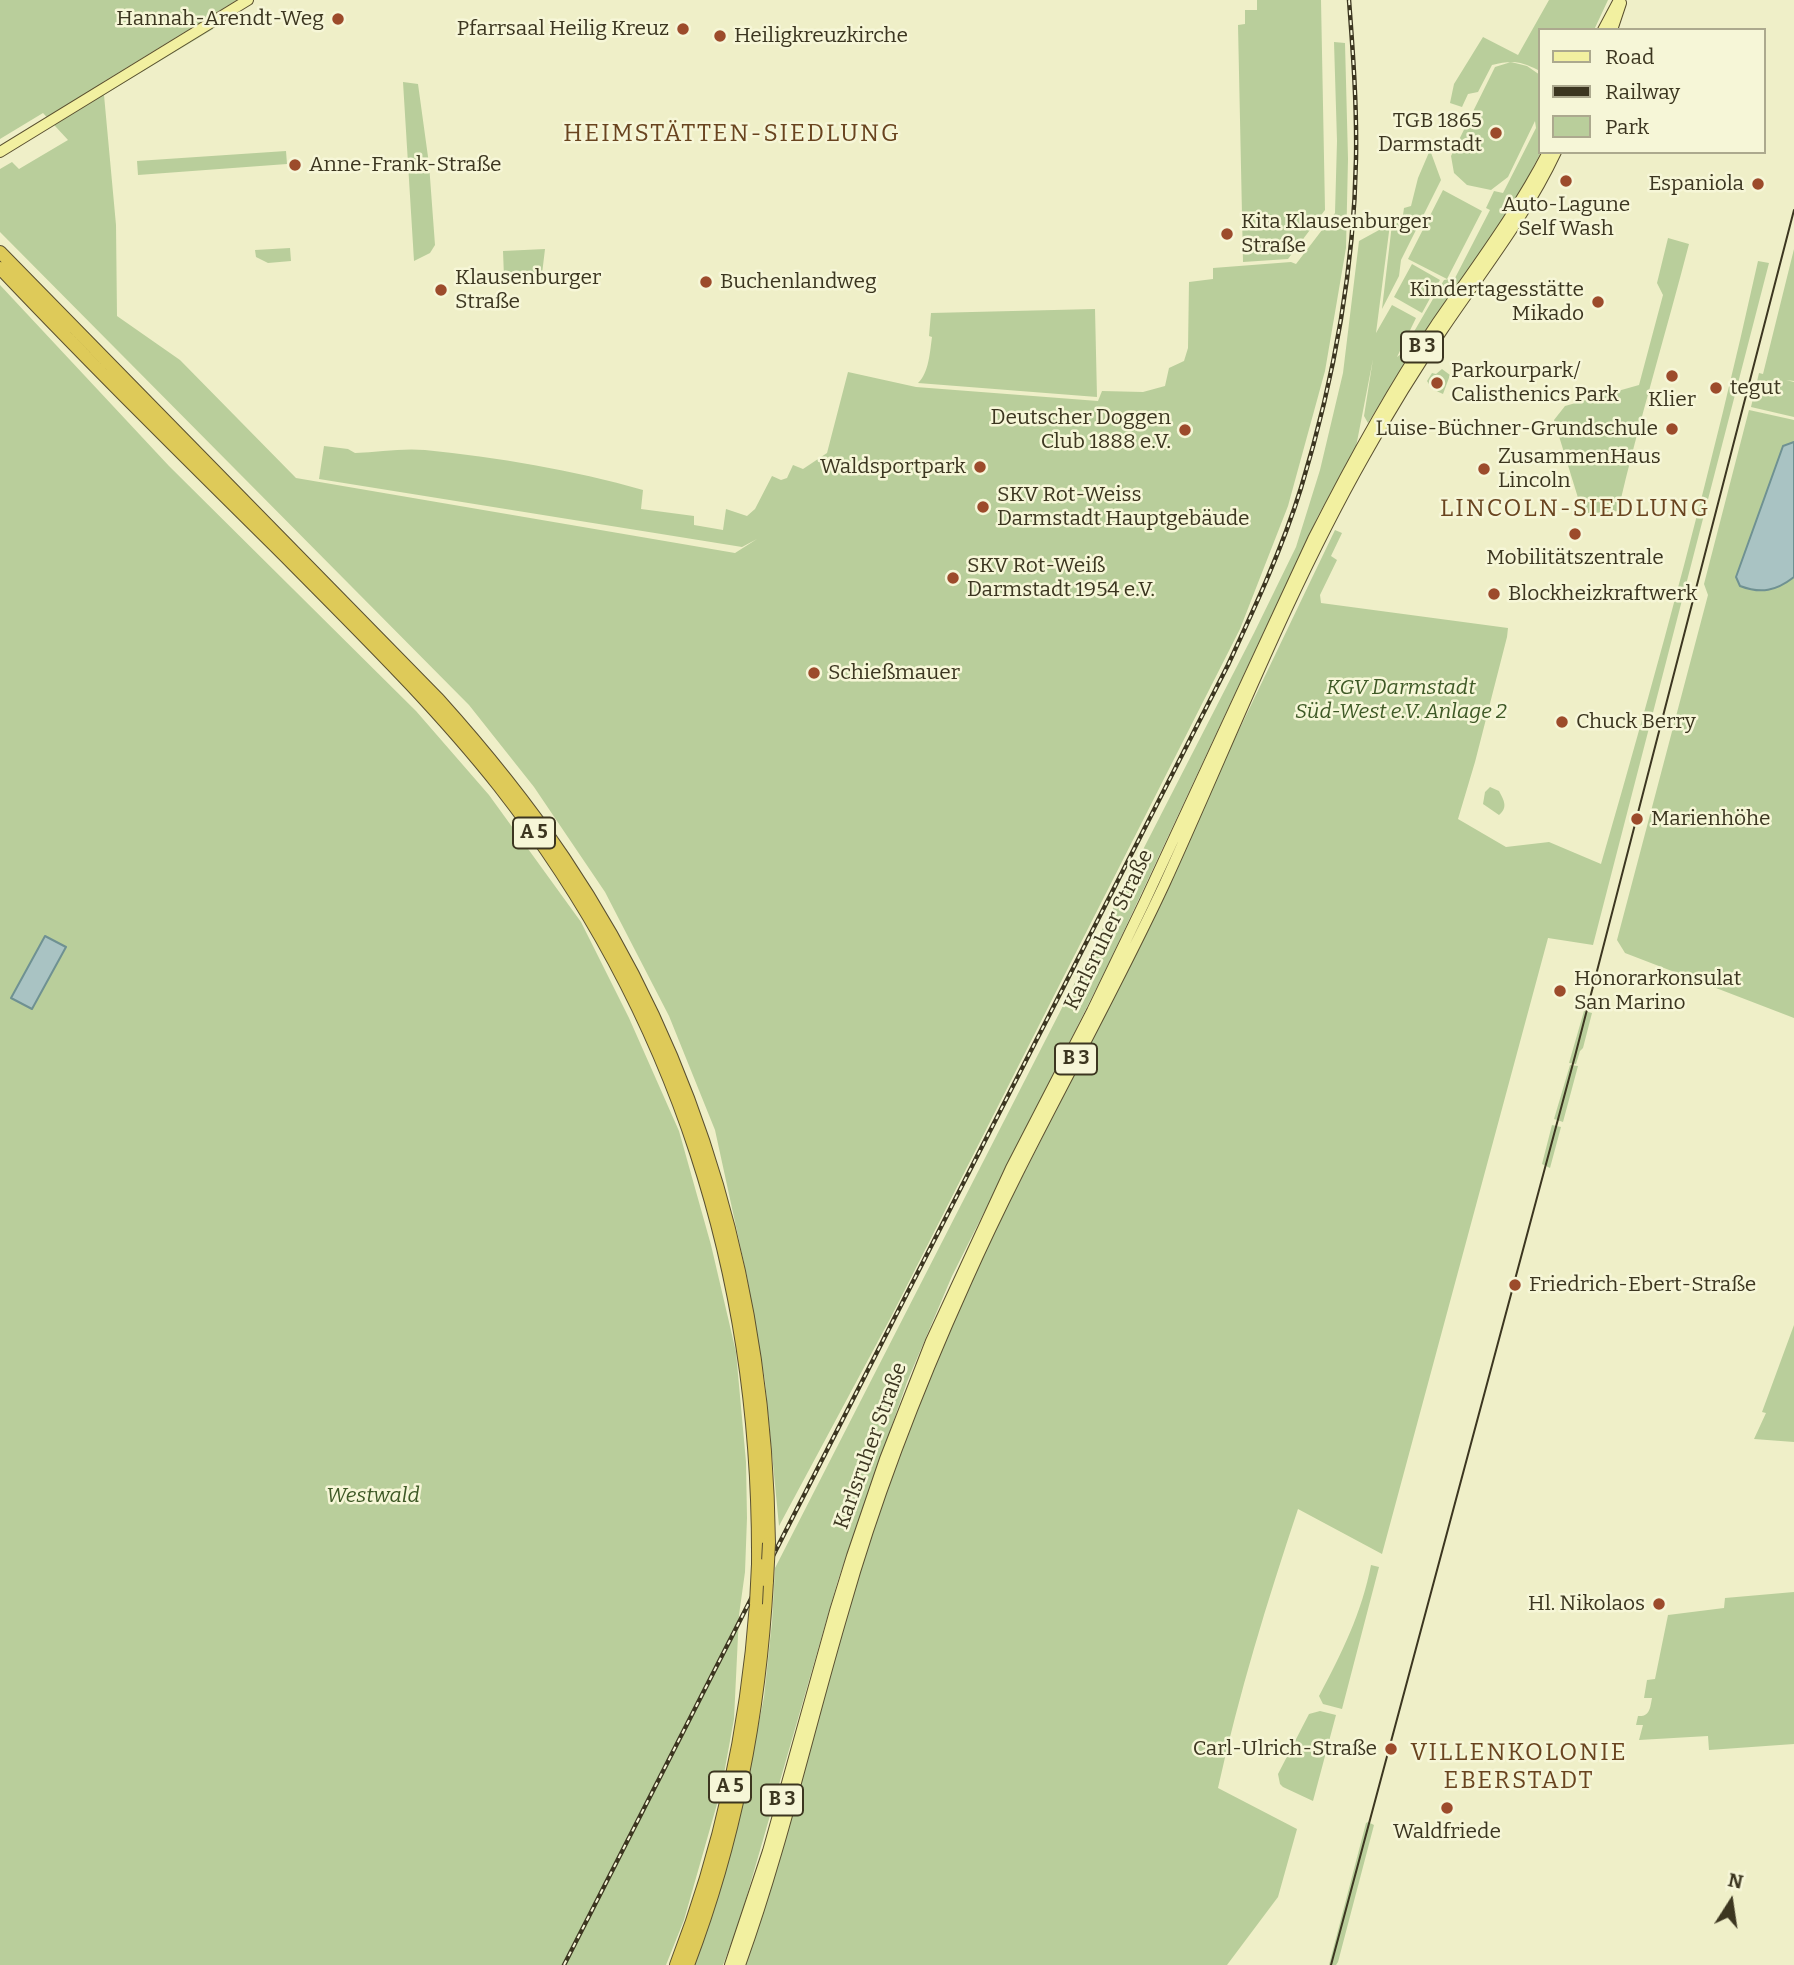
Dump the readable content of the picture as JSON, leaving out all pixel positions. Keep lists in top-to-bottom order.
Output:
{
  "streets": {
    "highway": ["A 5"],
    "main road": ["B 3", "Karlsruher Straße"]
  },
  "districts": ["HEIMSTÄTTEN-SIEDLUNG", "LINCOLN-SIEDLUNG", "VILLENKOLONIE EBERSTADT"],
  "parks": ["KGV Darmstadt Süd-West e.V. Anlage 2", "Westwald"],
  "places": [
    "Hannah-Arendt-Weg",
    "Pfarrsaal Heilig Kreuz",
    "Heiligkreuzkirche",
    "TGB 1865 Darmstadt",
    "Anne-Frank-Straße",
    "Auto-Lagune Self Wash",
    "Espaniola",
    "Kita Klausenburger Straße",
    "Buchenlandweg",
    "Klausenburger Straße",
    "Kindertagesstätte Mikado",
    "Klier",
    "Parkourpark/ Calisthenics Park",
    "tegut",
    "Luise-Büchner-Grundschule",
    "Deutscher Doggen Club 1888 e.V.",
    "Waldsportpark",
    "ZusammenHaus Lincoln",
    "SKV Rot-Weiss Darmstadt Hauptgebäude",
    "Mobilitätszentrale",
    "SKV Rot-Weiß Darmstadt 1954 e.V.",
    "Blockheizkraftwerk",
    "Schießmauer",
    "Chuck Berry",
    "Marienhöhe",
    "Honorarkonsulat San Marino",
    "Friedrich-Ebert-Straße",
    "Hl. Nikolaos",
    "Carl-Ulrich-Straße",
    "Waldfriede"
  ],
  "legend": ["Road", "Railway", "Park"],
  "north": "top"
}
